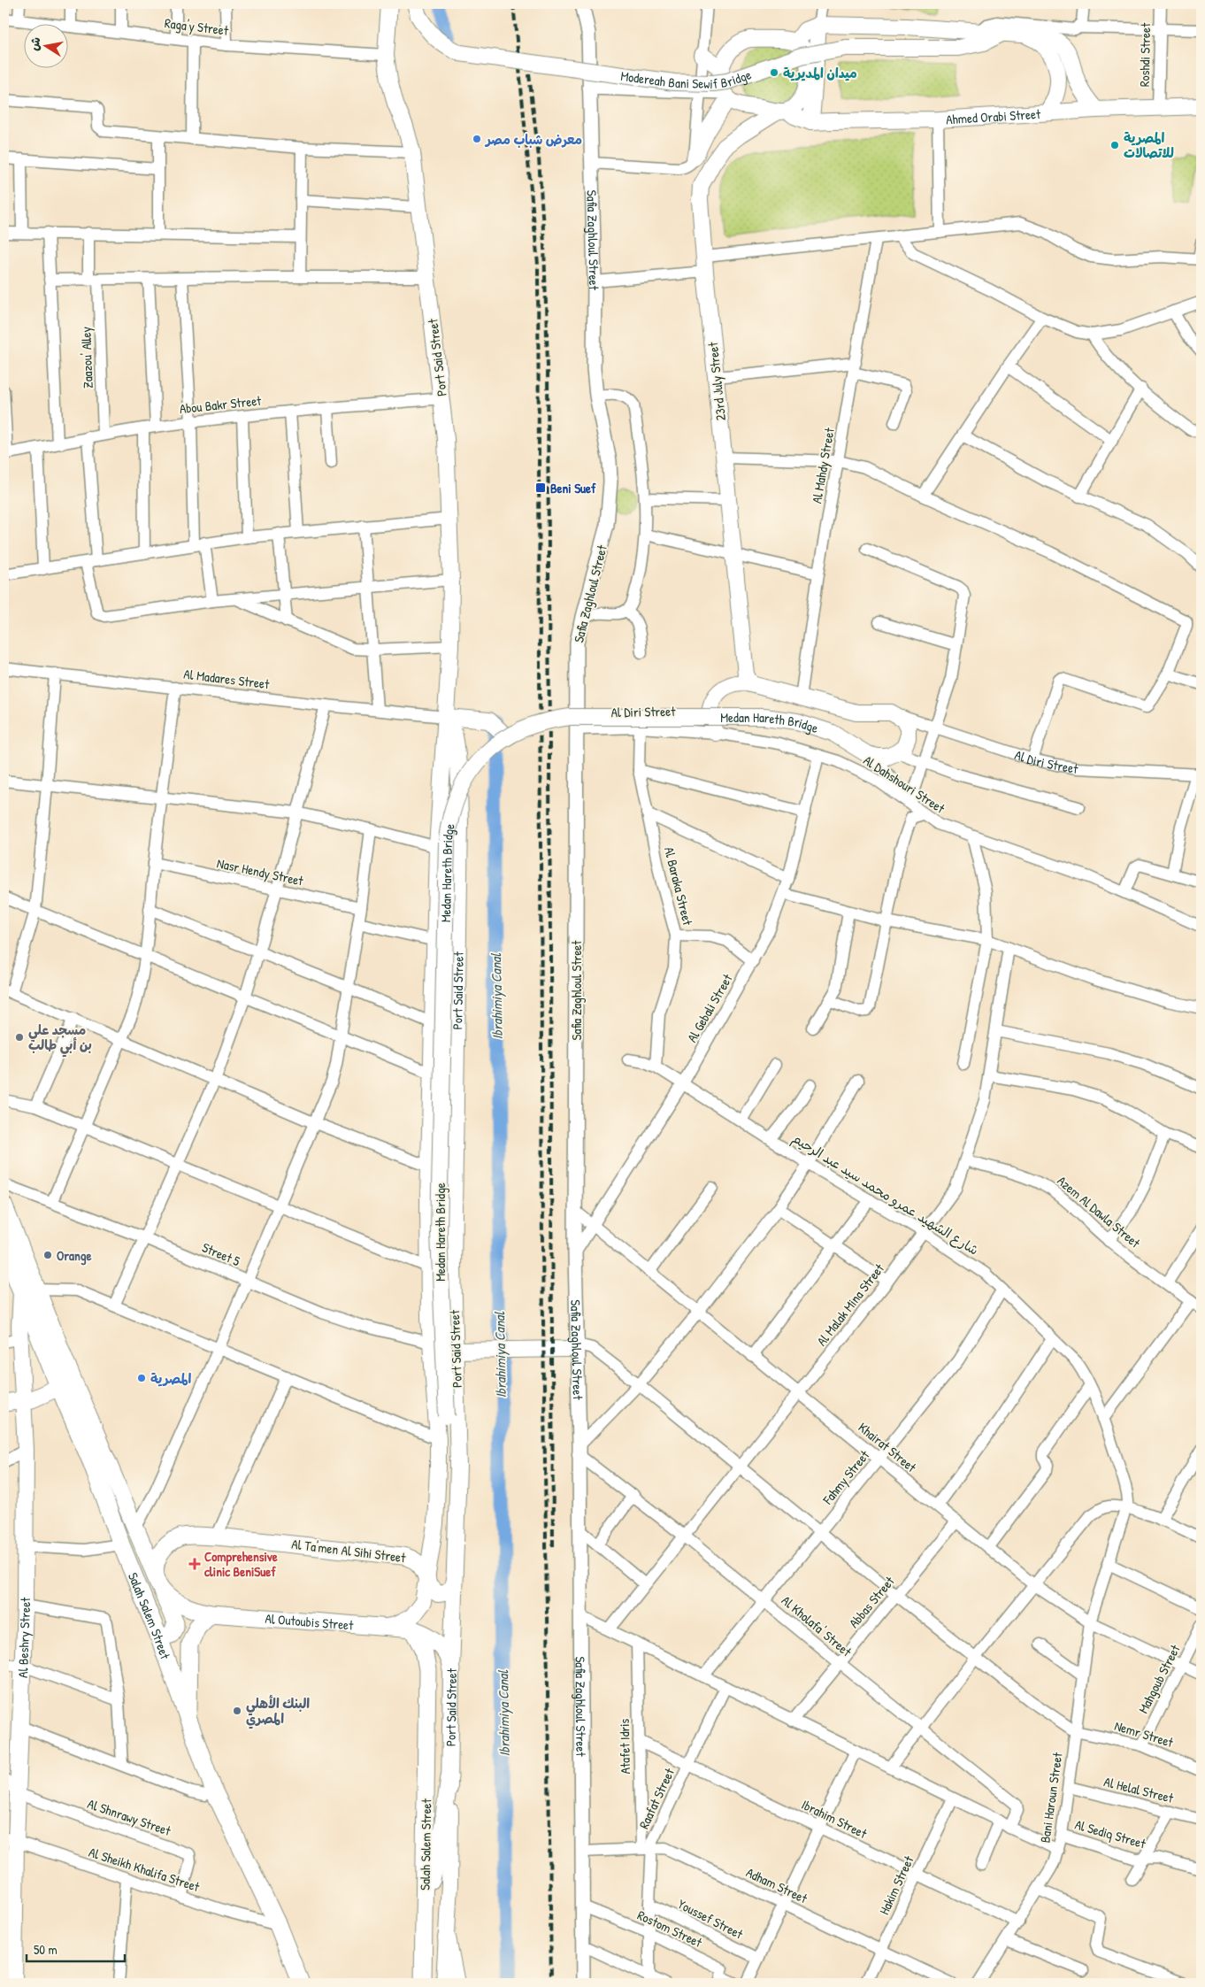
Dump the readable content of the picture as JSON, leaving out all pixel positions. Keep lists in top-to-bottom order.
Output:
{
  "streets": {
    "main road": [
      "Modereah Bani Sewif Bridge",
      "Ahmed Orabi Street",
      "Port Said Street",
      "23rd July Street",
      "Al Diri Street",
      "Medan Hareth Bridge",
      "Al Ta'men Al Sihi Street",
      "Salah Salem Street",
      "Al Outoubis Street",
      "Al Beshry Street"
    ],
    "street": [
      "Raga'y Street",
      "Roshdi Street",
      "Safia Zaghloul Street",
      "Zaazou' Alley",
      "Abou Bakr Street",
      "Al Mahdy Street",
      "Al Madares Street",
      "Al Dahshouri Street",
      "Nasr Hendy Street",
      "Al Baraka Street",
      "Al Gebali Street",
      "شارع الشهيد عمرو محمد سيد عبد الرحيم",
      "Azem Al Dawla Street",
      "Street 5",
      "Al Malak Mina Street",
      "Khairat Street",
      "Fahmy Street",
      "Abbas Street",
      "Al Kholafa' Street",
      "Mahgoub Street",
      "Nemr Street",
      "Atafet Idris",
      "Al Helal Street",
      "Bani Haroun Street",
      "Raafat Street",
      "Al Shnrawy Street",
      "Ibrahim Street",
      "Al Sediq Street",
      "Al Sheikh Khalifa Street",
      "Adham Street",
      "Hakim Street",
      "Youssef Street",
      "Rostom Street"
    ]
  },
  "crossings": [
    ["Raga'y Street", "Port Said Street"],
    ["Roshdi Street", "Ahmed Orabi Street"],
    ["Ahmed Orabi Street", "23rd July Street"],
    ["Safia Zaghloul Street", "Al Diri Street"],
    ["Safia Zaghloul Street", "Al Dahshouri Street"],
    ["Safia Zaghloul Street", "Al Gebali Street"],
    ["Safia Zaghloul Street", "Khairat Street"],
    ["Safia Zaghloul Street", "Al Kholafa' Street"],
    ["Safia Zaghloul Street", "Adham Street"],
    ["Safia Zaghloul Street", "Rostom Street"],
    ["Zaazou' Alley", "Abou Bakr Street"],
    ["Port Said Street", "Abou Bakr Street"],
    ["Port Said Street", "Al Madares Street"],
    ["Port Said Street", "Medan Hareth Bridge"],
    ["Port Said Street", "Street 5"],
    ["Port Said Street", "Al Ta'men Al Sihi Street"],
    ["Port Said Street", "Al Outoubis Street"],
    ["23rd July Street", "Al Diri Street"],
    ["Al Mahdy Street", "Al Diri Street"],
    ["Al Diri Street", "Al Baraka Street"],
    ["Medan Hareth Bridge", "Al Dahshouri Street"],
    ["Al Dahshouri Street", "Al Baraka Street"],
    ["Al Dahshouri Street", "Al Gebali Street"],
    ["Al Baraka Street", "شارع الشهيد عمرو محمد سيد عبد الرحيم"],
    ["Al Gebali Street", "شارع الشهيد عمرو محمد سيد عبد الرحيم"],
    ["Al Gebali Street", "Khairat Street"],
    ["شارع الشهيد عمرو محمد سيد عبد الرحيم", "Al Malak Mina Street"],
    ["شارع الشهيد عمرو محمد سيد عبد الرحيم", "Khairat Street"],
    ["شارع الشهيد عمرو محمد سيد عبد الرحيم", "Fahmy Street"],
    ["شارع الشهيد عمرو محمد سيد عبد الرحيم", "Bani Haroun Street"],
    ["Azem Al Dawla Street", "Al Malak Mina Street"],
    ["Al Malak Mina Street", "Khairat Street"],
    ["Al Malak Mina Street", "Al Kholafa' Street"],
    ["Khairat Street", "Fahmy Street"],
    ["Khairat Street", "Abbas Street"],
    ["Khairat Street", "Mahgoub Street"],
    ["Khairat Street", "Bani Haroun Street"],
    ["Fahmy Street", "Al Kholafa' Street"],
    ["Al Ta'men Al Sihi Street", "Salah Salem Street"],
    ["Al Ta'men Al Sihi Street", "Al Outoubis Street"],
    ["Abbas Street", "Al Kholafa' Street"],
    ["Salah Salem Street", "Al Outoubis Street"],
    ["Salah Salem Street", "Al Beshry Street"],
    ["Salah Salem Street", "Al Sheikh Khalifa Street"],
    ["Al Beshry Street", "Al Shnrawy Street"],
    ["Al Beshry Street", "Al Sheikh Khalifa Street"],
    ["Mahgoub Street", "Nemr Street"],
    ["Nemr Street", "Bani Haroun Street"],
    ["Atafet Idris", "Raafat Street"],
    ["Atafet Idris", "Ibrahim Street"],
    ["Atafet Idris", "Adham Street"],
    ["Al Helal Street", "Bani Haroun Street"],
    ["Bani Haroun Street", "Ibrahim Street"],
    ["Bani Haroun Street", "Al Sediq Street"],
    ["Raafat Street", "Ibrahim Street"],
    ["Raafat Street", "Adham Street"],
    ["Raafat Street", "Youssef Street"],
    ["Raafat Street", "Rostom Street"],
    ["Al Shnrawy Street", "Al Sheikh Khalifa Street"],
    ["Ibrahim Street", "Hakim Street"],
    ["Adham Street", "Hakim Street"]
  ],
  "water": ["Ibrahimiya Canal"],
  "places": {
    "other": [
      "ميدان المديرية",
      "معرض شباب مصر",
      "المصرية للاتصالات",
      "مسجد علي بن أبي طالب",
      "Orange",
      "المصرية",
      "البنك الأهلي المصري"
    ],
    "transit": ["Beni Suef"],
    "health": ["Comprehensive clinic BeniSuef"]
  },
  "scale_bar": "50 m",
  "north": "left"
}
